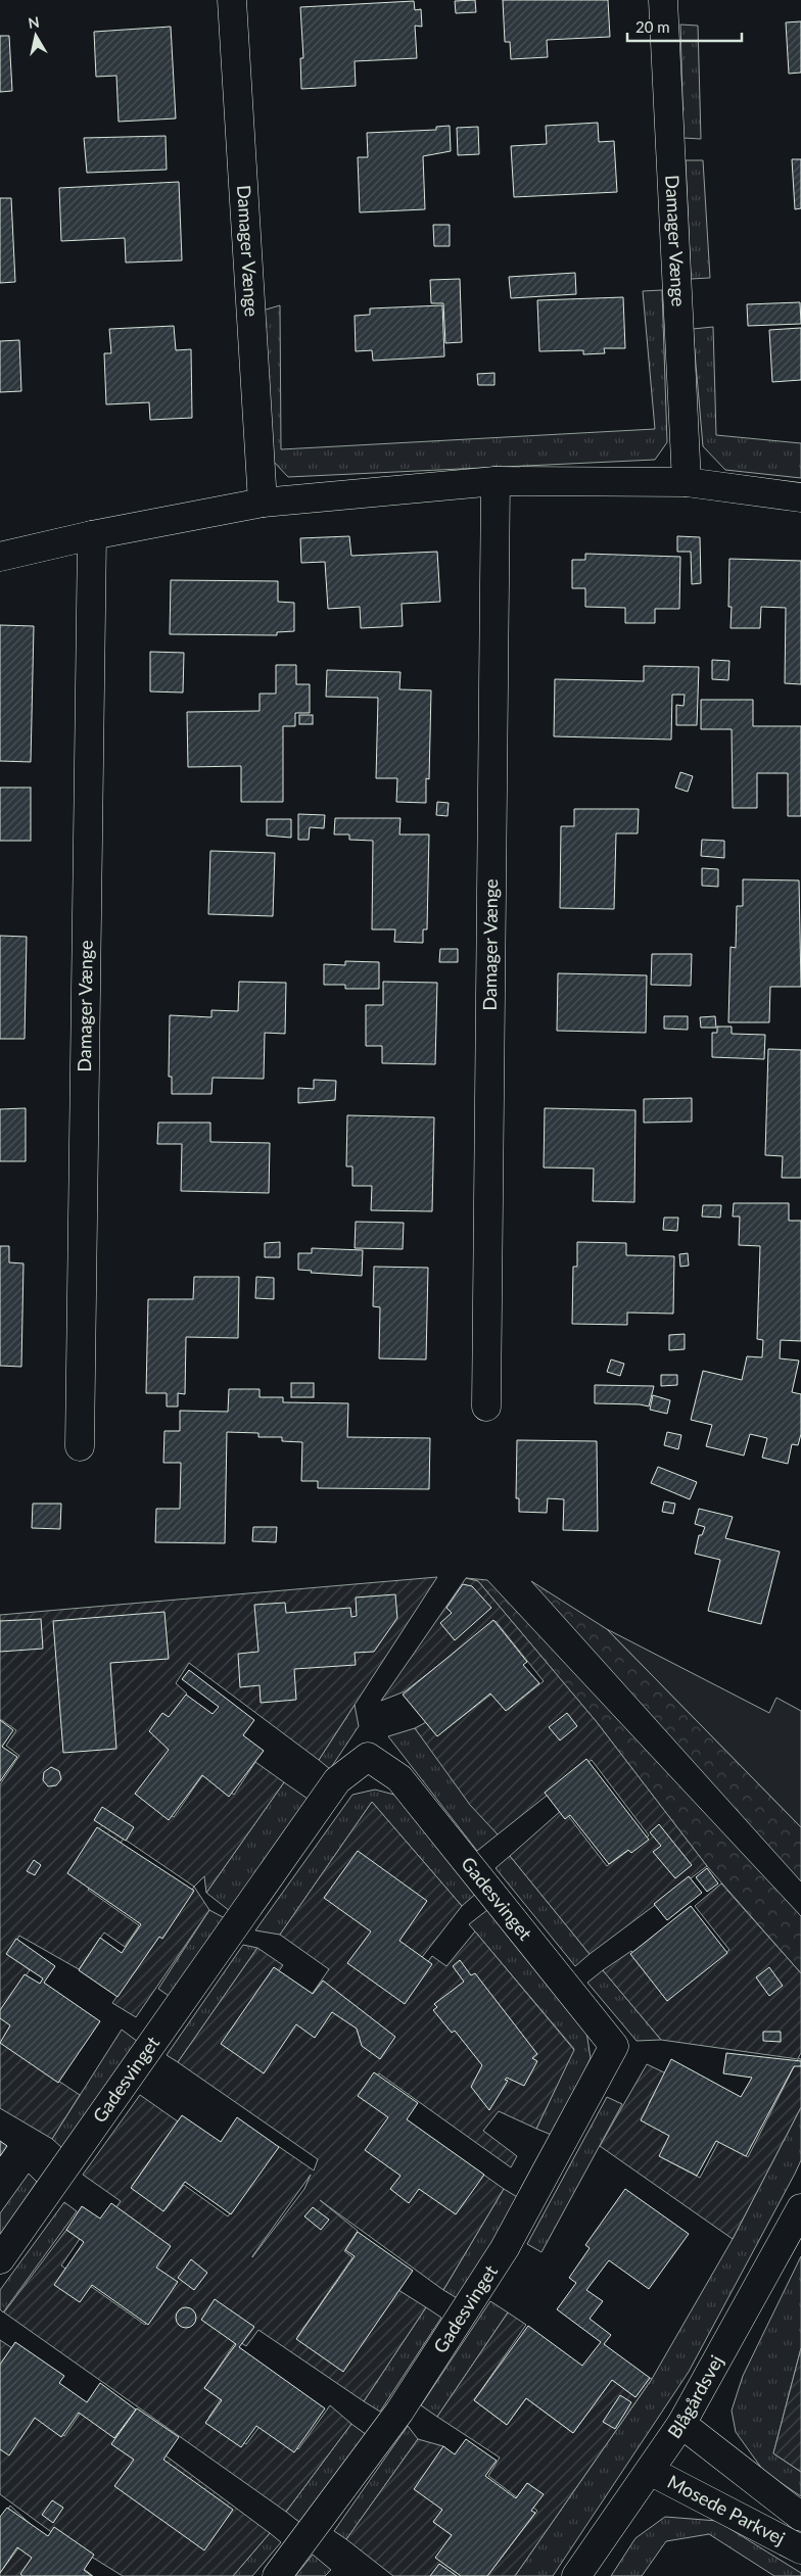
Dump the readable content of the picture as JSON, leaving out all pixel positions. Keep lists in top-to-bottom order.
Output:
{
  "streets": {
    "street": [
      "Damager Vænge",
      "Gadesvinget",
      "Blågårdsvej",
      "Mosede Parkvej"
    ]
  },
  "crossings": [
    ["Blågårdsvej", "Mosede Parkvej"]
  ],
  "scale_bar": "20 m",
  "north": "top"
}
